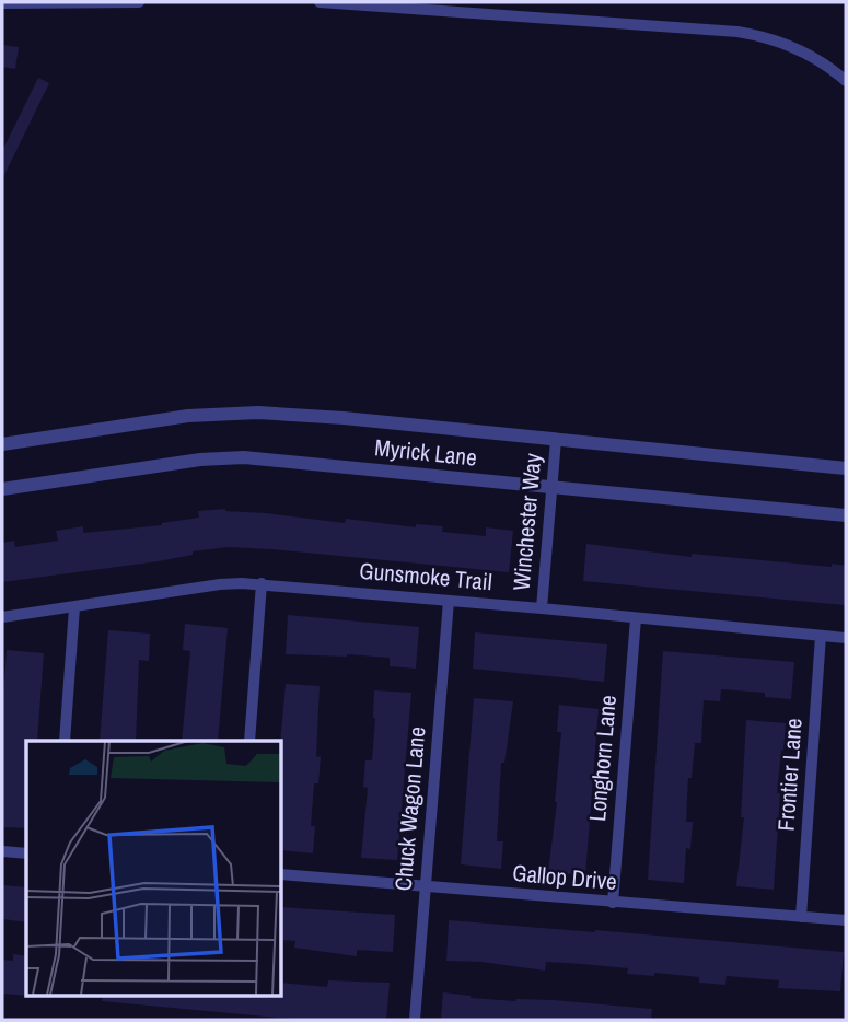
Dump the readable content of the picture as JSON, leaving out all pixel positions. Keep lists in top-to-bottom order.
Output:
{
  "streets": {
    "street": [
      "Myrick Lane",
      "Winchester Way",
      "Gunsmoke Trail",
      "Longhorn Lane",
      "Frontier Lane",
      "Chuck Wagon Lane",
      "Gallop Drive"
    ]
  },
  "crossings": [
    ["Myrick Lane", "Winchester Way"],
    ["Winchester Way", "Gunsmoke Trail"],
    ["Gunsmoke Trail", "Longhorn Lane"],
    ["Gunsmoke Trail", "Frontier Lane"],
    ["Gunsmoke Trail", "Chuck Wagon Lane"],
    ["Longhorn Lane", "Gallop Drive"],
    ["Frontier Lane", "Gallop Drive"],
    ["Chuck Wagon Lane", "Gallop Drive"]
  ]
}
